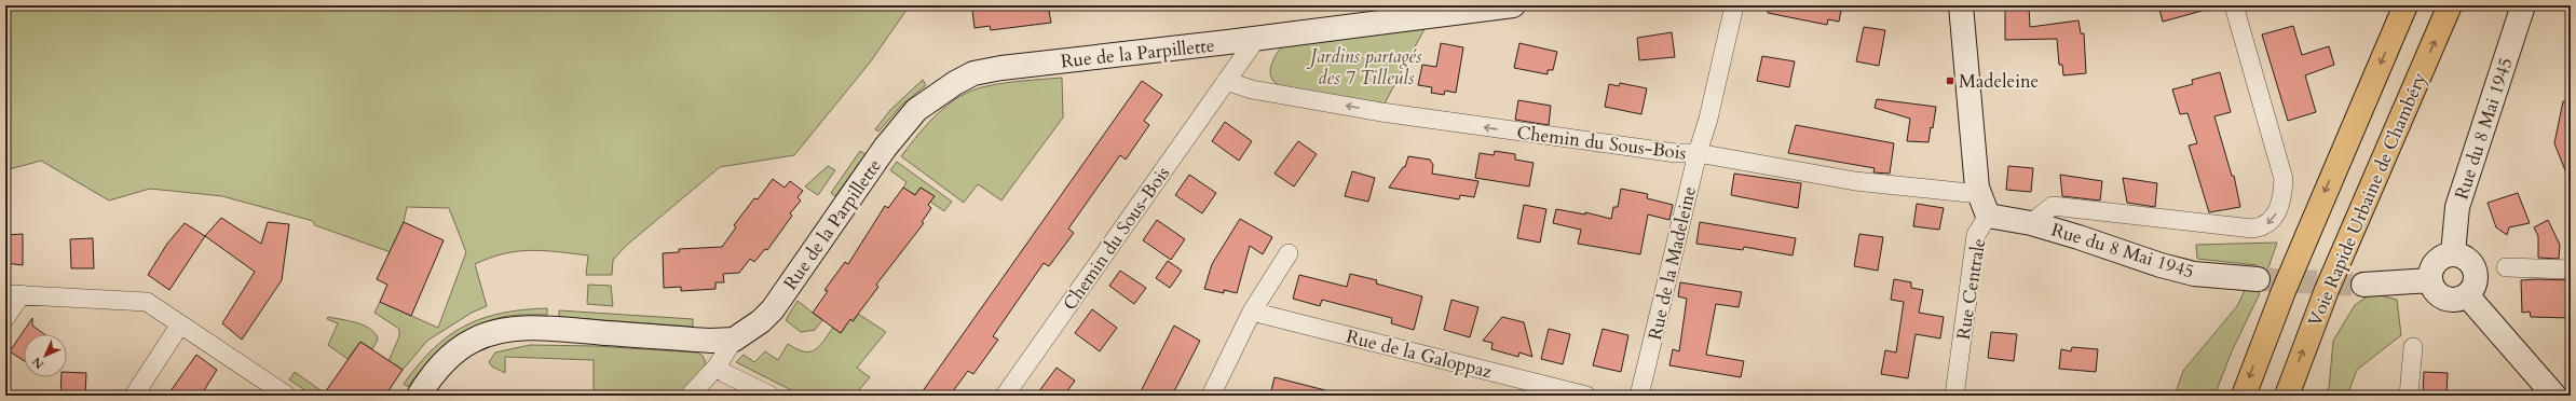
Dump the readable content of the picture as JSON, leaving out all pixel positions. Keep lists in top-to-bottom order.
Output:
{
  "streets": {
    "highway": ["Voie Rapide Urbaine de Chambéry"],
    "street": [
      "Rue de la Parpillette",
      "Rue du 8 Mai 1945",
      "Chemin du Sous-Bois",
      "Rue de la Madeleine",
      "Rue Centrale",
      "Rue de la Galoppaz"
    ]
  },
  "crossings": [
    ["Rue de la Parpillette", "Chemin du Sous-Bois"],
    ["Rue du 8 Mai 1945", "Rue Centrale"],
    ["Chemin du Sous-Bois", "Rue de la Madeleine"],
    ["Chemin du Sous-Bois", "Rue Centrale"]
  ],
  "one_way": ["Chemin du Sous-Bois"],
  "parks": ["Jardins partagés des 7 Tilleuls"],
  "places": {
    "transit": ["Madeleine"]
  },
  "north": "bottom left"
}
